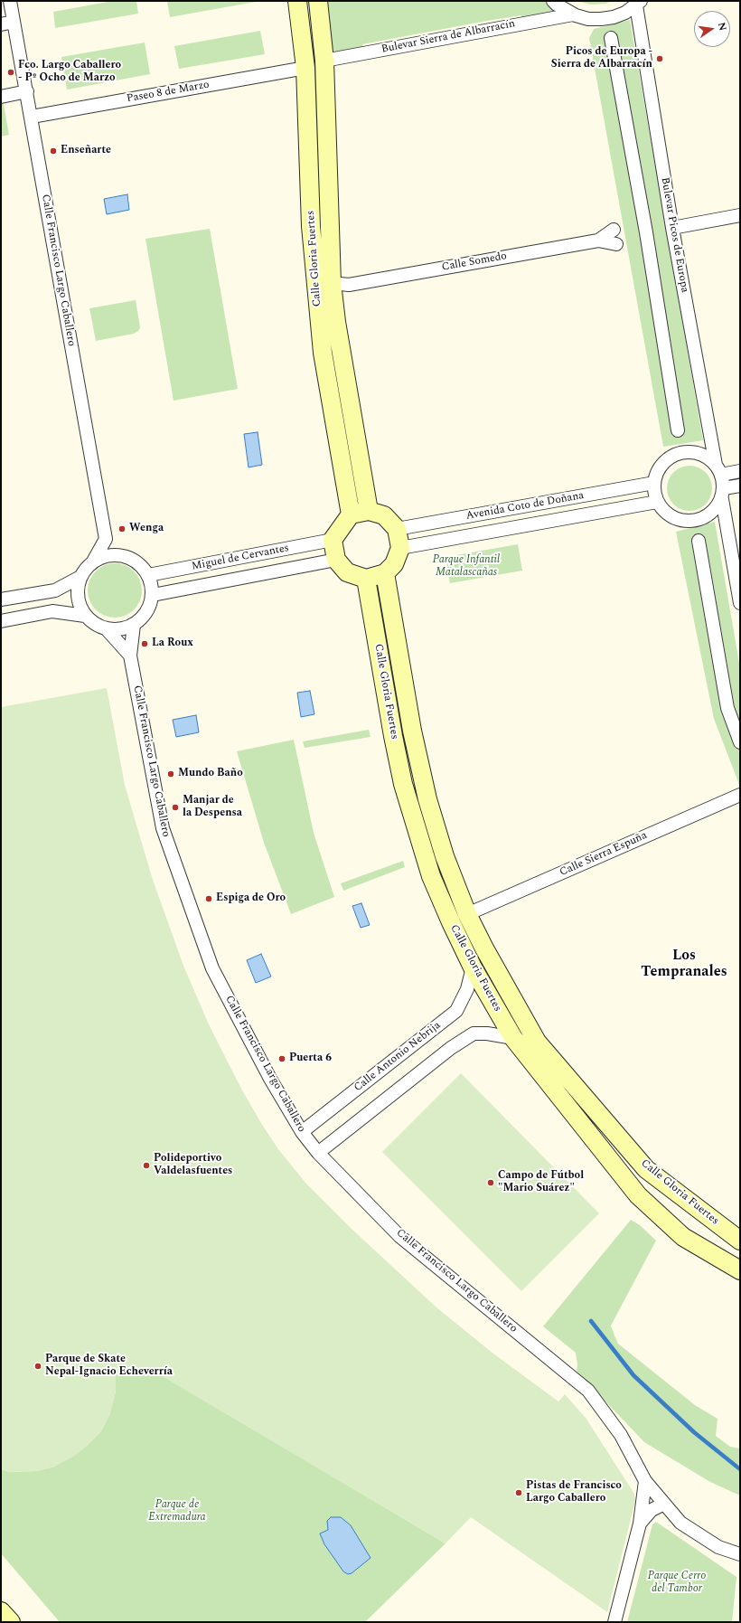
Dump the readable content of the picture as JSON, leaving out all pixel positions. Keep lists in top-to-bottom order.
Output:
{
  "streets": {
    "main road": ["Calle Gloria Fuertes"],
    "street": [
      "Bulevar Sierra de Albarracín",
      "Paseo 8 de Marzo",
      "Bulevar Picos de Europa",
      "Calle Somedo",
      "Calle Francisco Largo Caballero",
      "Avenida Coto de Doñana",
      "Miguel de Cervantes",
      "Calle Sierra Espuña",
      "Calle Antonio Nebrija"
    ]
  },
  "crossings": [
    ["Bulevar Sierra de Albarracín", "Calle Gloria Fuertes"],
    ["Paseo 8 de Marzo", "Calle Gloria Fuertes"],
    ["Paseo 8 de Marzo", "Calle Francisco Largo Caballero"],
    ["Bulevar Picos de Europa", "Avenida Coto de Doñana"],
    ["Calle Gloria Fuertes", "Calle Somedo"],
    ["Calle Gloria Fuertes", "Avenida Coto de Doñana"],
    ["Calle Gloria Fuertes", "Miguel de Cervantes"],
    ["Calle Gloria Fuertes", "Calle Sierra Espuña"],
    ["Calle Gloria Fuertes", "Calle Antonio Nebrija"],
    ["Calle Francisco Largo Caballero", "Miguel de Cervantes"],
    ["Calle Francisco Largo Caballero", "Calle Antonio Nebrija"],
    ["Avenida Coto de Doñana", "Miguel de Cervantes"]
  ],
  "districts": ["Los Tempranales"],
  "parks": ["Parque Infantil Matalascañas", "Parque de Extremadura", "Parque Cerro del Tambor"],
  "places": [
    "Picos de Europa - Sierra de Albarracín",
    "Fco. Largo Caballero - Pº Ocho de Marzo",
    "Enseñarte",
    "Wenga",
    "La Roux",
    "Mundo Baño",
    "Manjar de la Despensa",
    "Espiga de Oro",
    "Puerta 6",
    "Polideportivo Valdelasfuentes",
    "Campo de Fútbol \"Mario Suárez\"",
    "Parque de Skate Nepal-Ignacio Echeverría",
    "Pistas de Francisco Largo Caballero"
  ],
  "north": "right"
}
